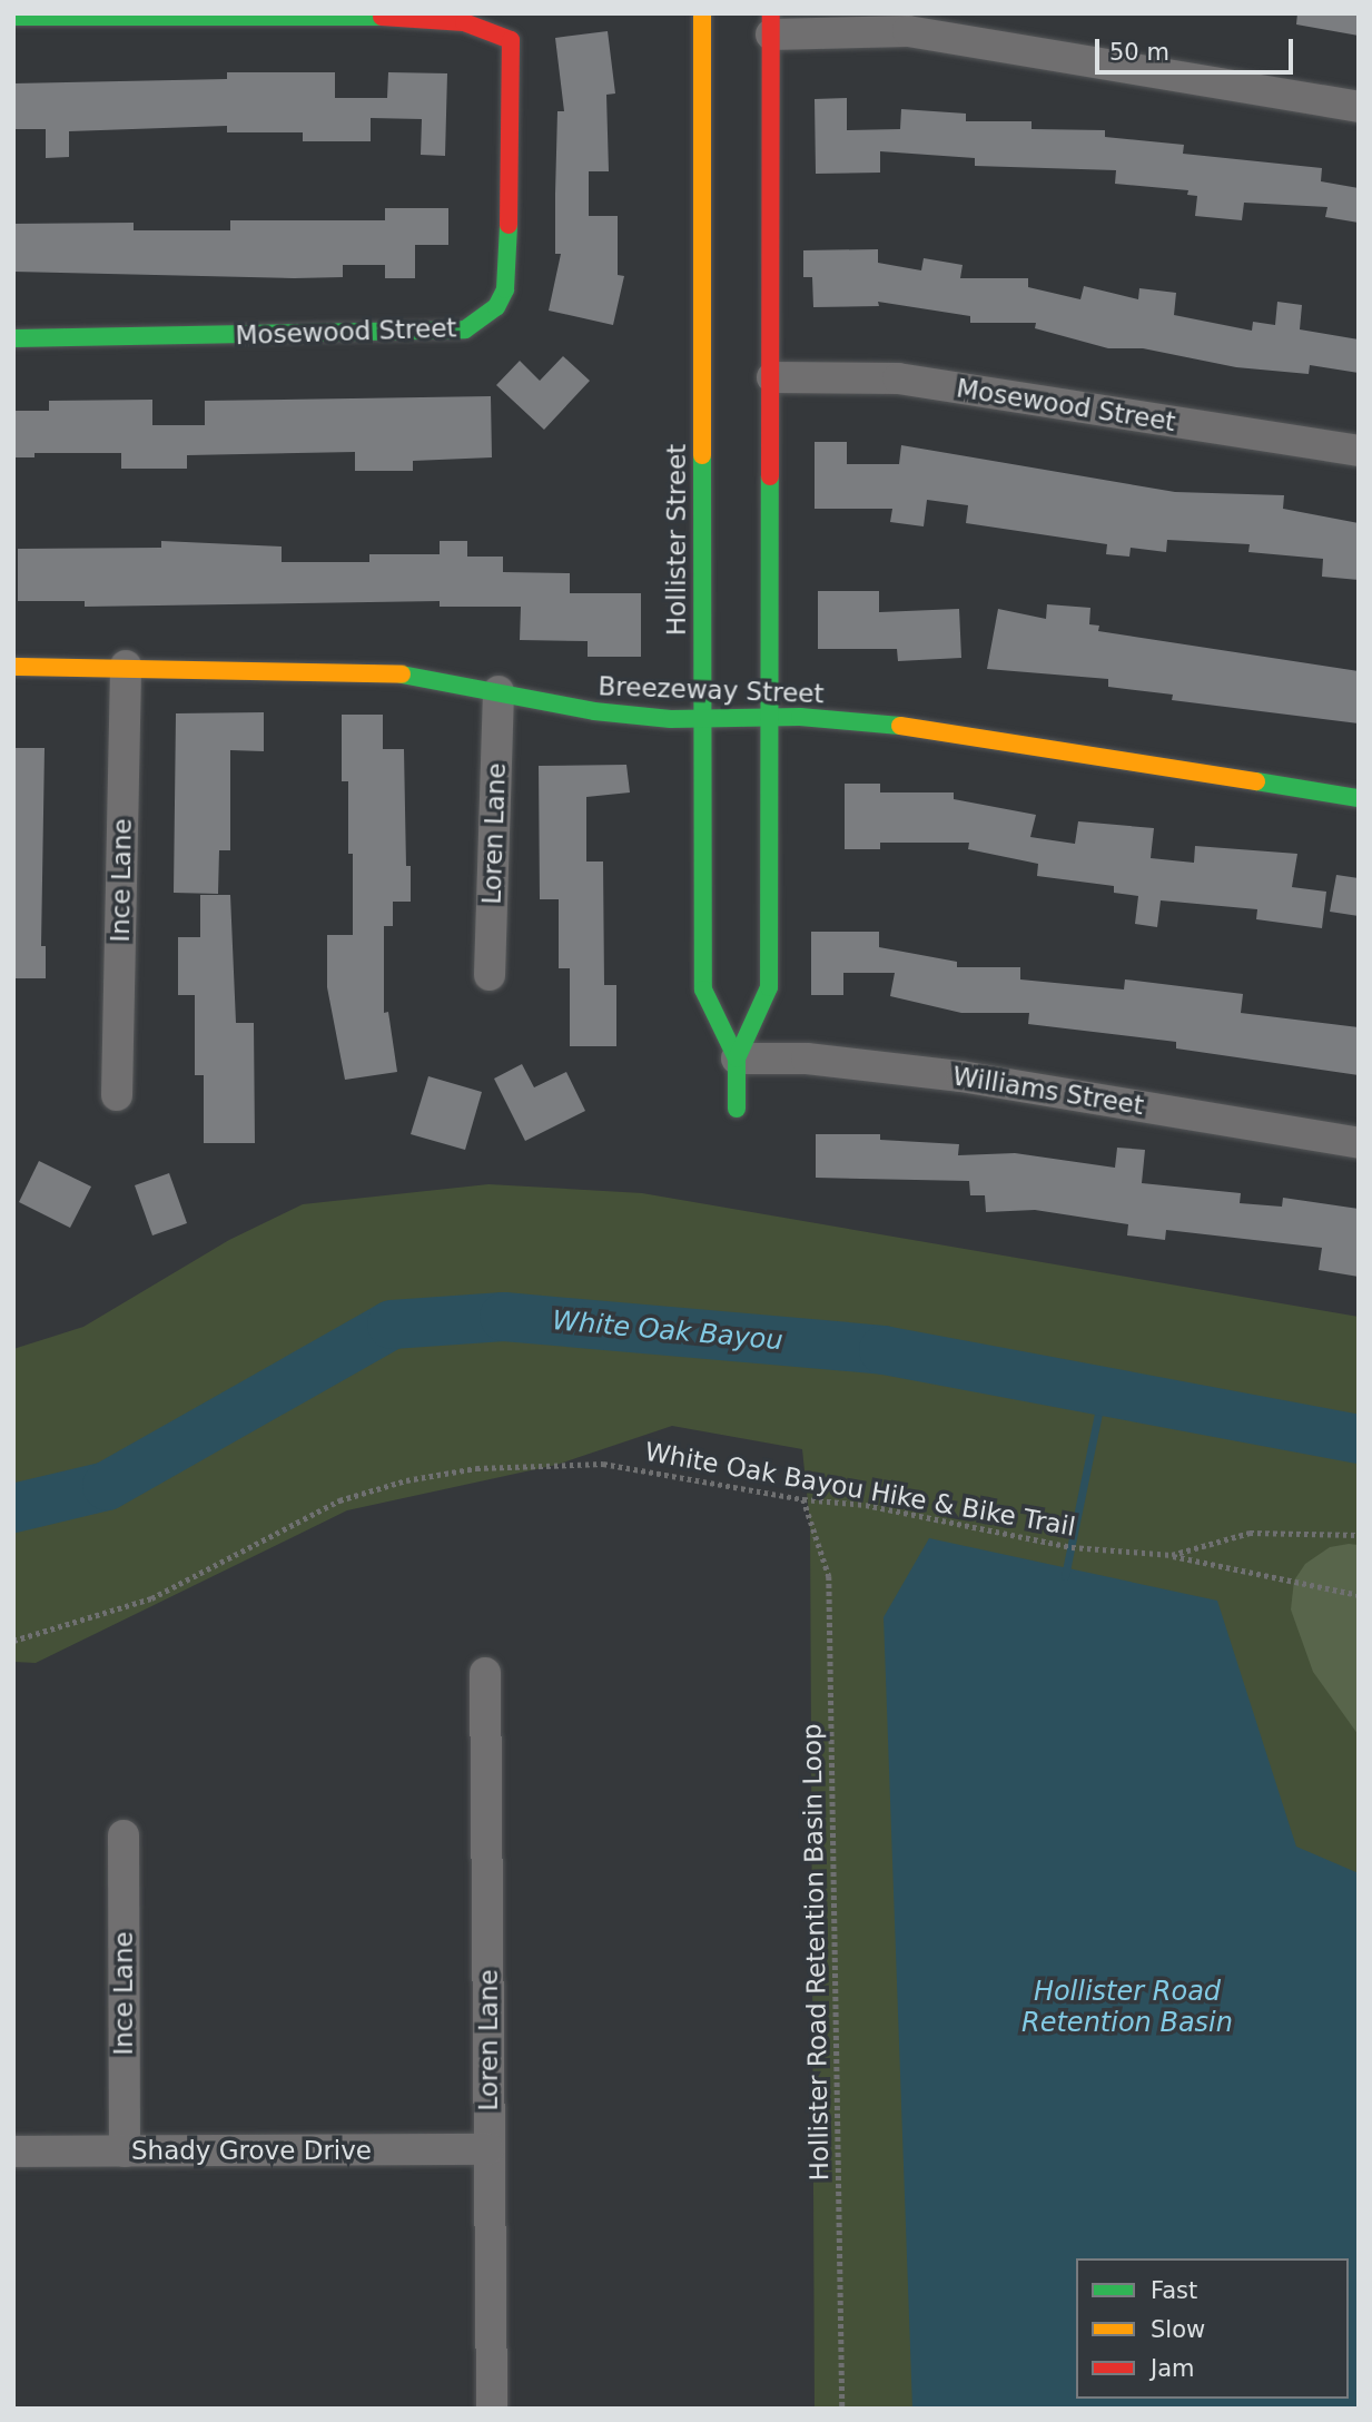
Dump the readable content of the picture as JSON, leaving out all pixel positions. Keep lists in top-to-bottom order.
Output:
{
  "streets": {
    "street": [
      "Mosewood Street",
      "Hollister Street",
      "Breezeway Street",
      "Loren Lane",
      "Ince Lane",
      "Williams Street",
      "Shady Grove Drive"
    ],
    "path": ["White Oak Bayou Hike & Bike Trail", "Hollister Road Retention Basin Loop"]
  },
  "crossings": [
    ["Mosewood Street", "Hollister Street"],
    ["Hollister Street", "Breezeway Street"],
    ["Hollister Street", "Williams Street"],
    ["Breezeway Street", "Loren Lane"],
    ["Breezeway Street", "Ince Lane"],
    ["Loren Lane", "Shady Grove Drive"],
    ["Ince Lane", "Shady Grove Drive"],
    ["White Oak Bayou Hike & Bike Trail", "Hollister Road Retention Basin Loop"]
  ],
  "water": ["White Oak Bayou", "Hollister Road Retention Basin"],
  "legend": ["Fast", "Slow", "Jam"],
  "scale_bar": "50 m"
}
